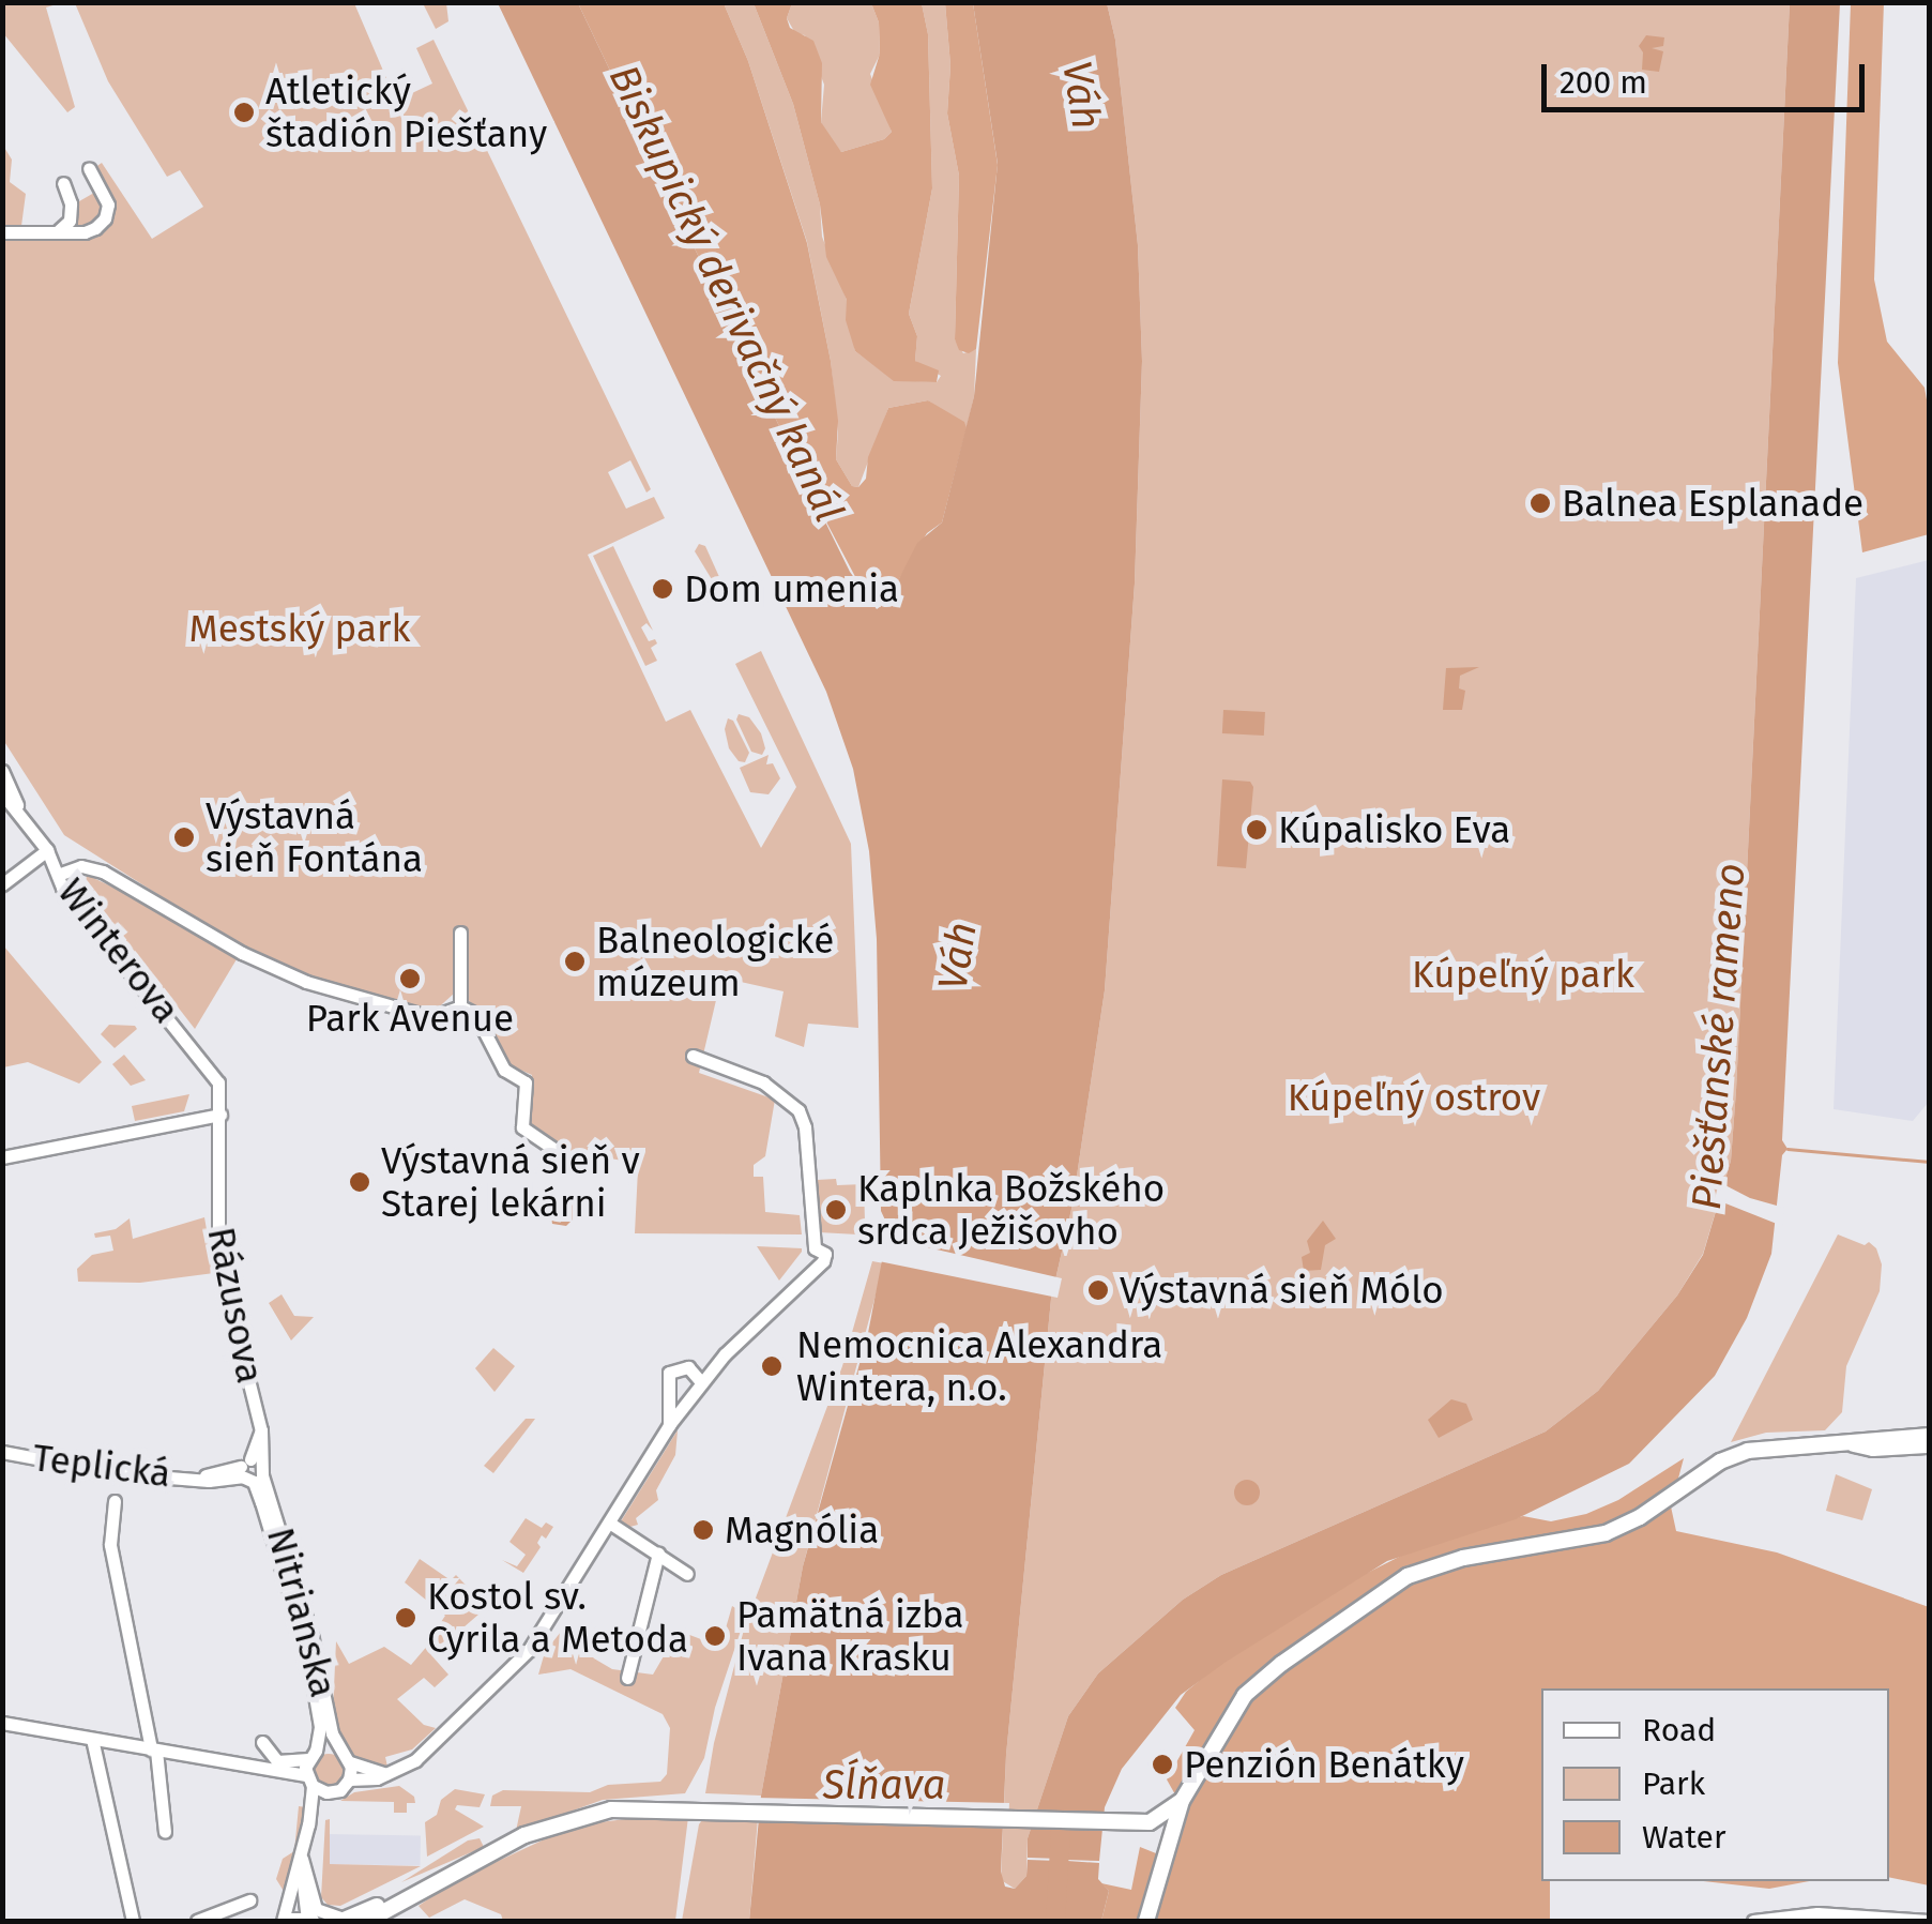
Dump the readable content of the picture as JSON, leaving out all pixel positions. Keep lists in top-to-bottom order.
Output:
{
  "streets": {
    "street": [
      "Winterova",
      "Rázusova",
      "Teplická",
      "Nitrianska"
    ]
  },
  "crossings": [
    ["Winterova", "Rázusova"],
    ["Rázusova", "Teplická"],
    ["Rázusova", "Nitrianska"],
    ["Teplická", "Nitrianska"]
  ],
  "water": [
    "Váh",
    "Biskupický derivačný kanál",
    "Piešťanské rameno",
    "Sĺňava"
  ],
  "parks": ["Mestský park", "Kúpeľný park", "Kúpeľný ostrov"],
  "places": [
    "Atletický štadión Piešťany",
    "Balnea Esplanade",
    "Dom umenia",
    "Kúpalisko Eva",
    "Výstavná sieň Fontána",
    "Balneologické múzeum",
    "Park Avenue",
    "Výstavná sieň v Starej lekárni",
    "Kaplnka Božského srdca Ježišovho",
    "Výstavná sieň Mólo",
    "Nemocnica Alexandra Wintera, n.o.",
    "Magnólia",
    "Kostol sv. Cyrila a Metoda",
    "Pamätná izba Ivana Krasku",
    "Penzión Benátky"
  ],
  "legend": ["Road", "Park", "Water"],
  "scale_bar": "200 m"
}
